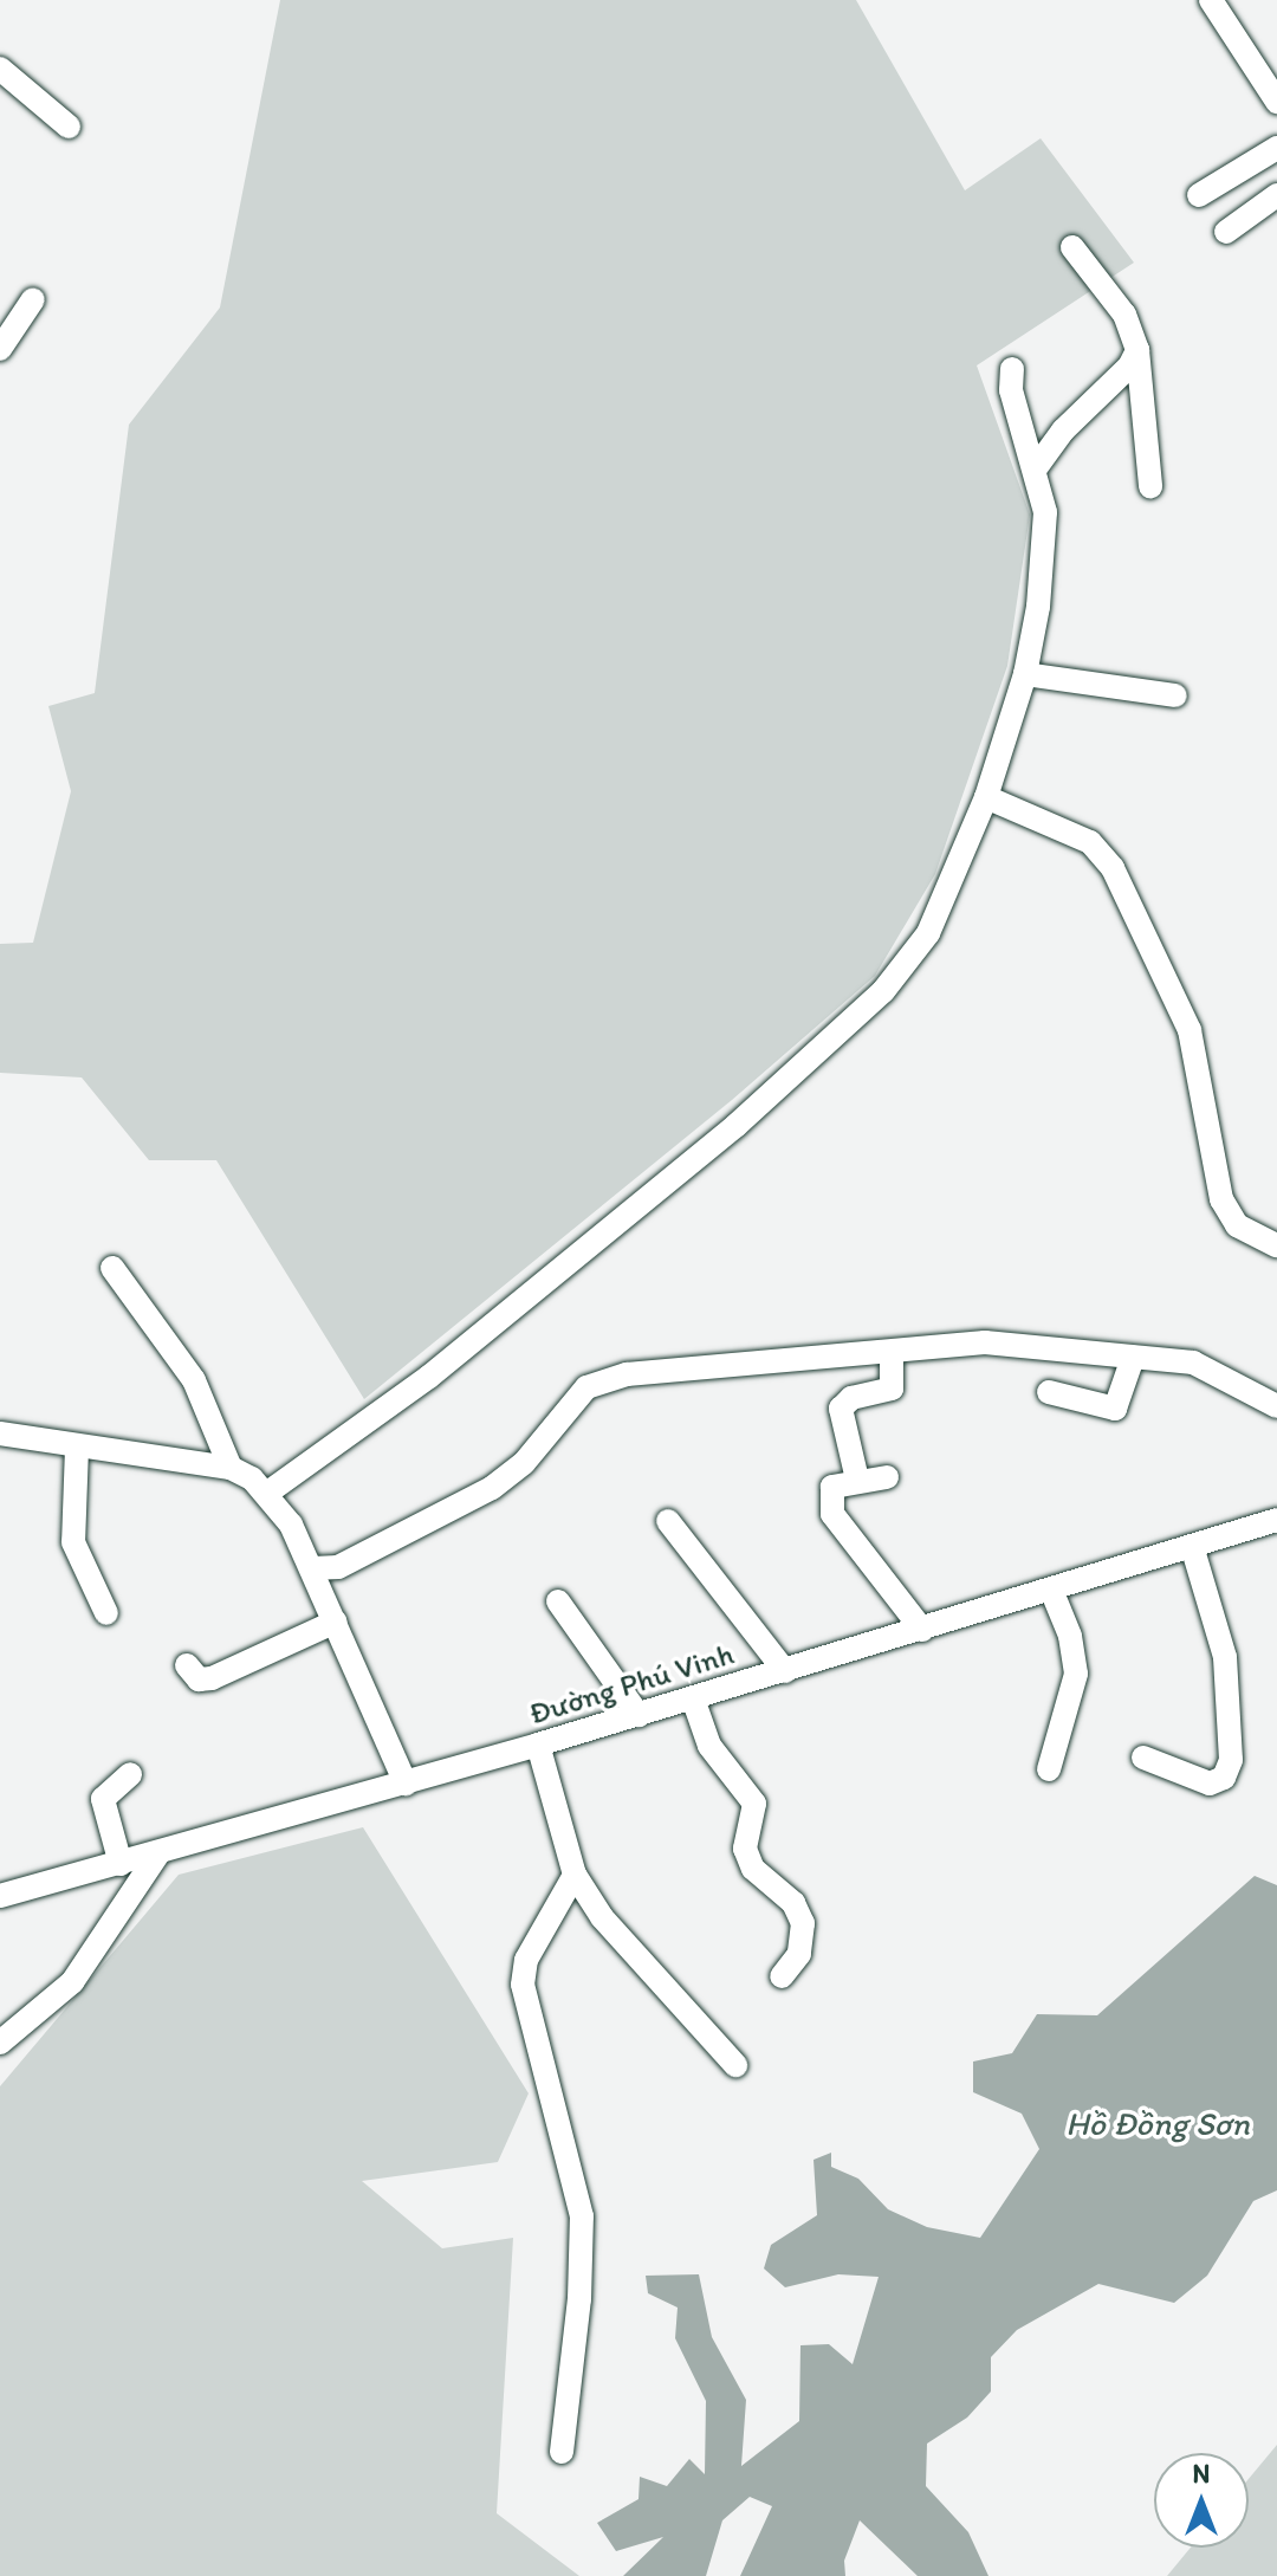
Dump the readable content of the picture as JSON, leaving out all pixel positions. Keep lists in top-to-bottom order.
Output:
{
  "streets": {
    "street": ["Đường Phú Vinh"]
  },
  "water": ["Hồ Đồng Sơn"],
  "north": "top"
}
